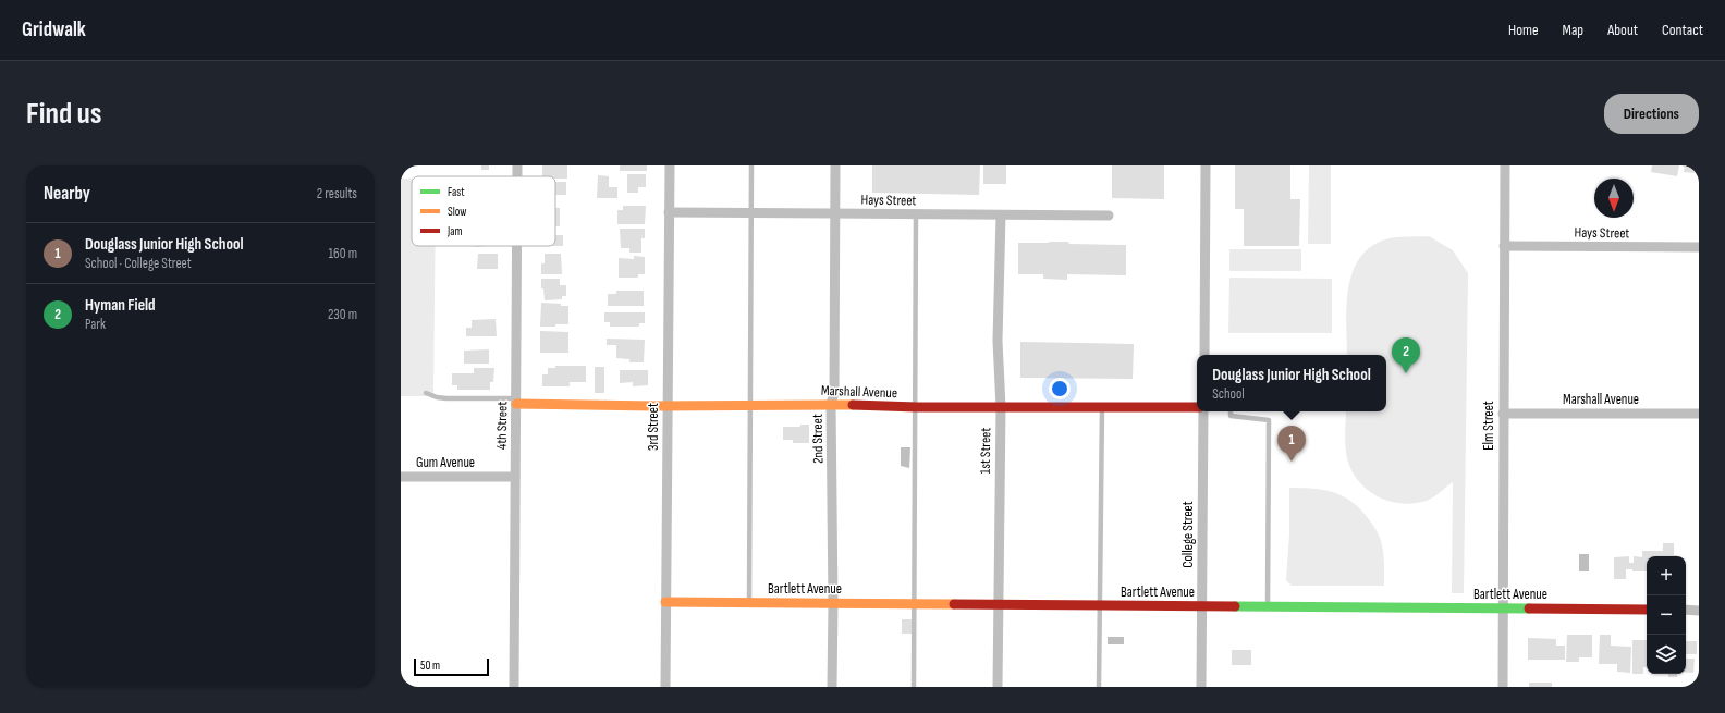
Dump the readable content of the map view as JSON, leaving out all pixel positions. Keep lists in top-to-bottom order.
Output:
{
  "streets": {
    "street": [
      "Hays Street",
      "Marshall Avenue",
      "4th Street",
      "Elm Street",
      "3rd Street",
      "2nd Street",
      "1st Street",
      "Gum Avenue",
      "College Street",
      "Bartlett Avenue"
    ]
  },
  "crossings": [
    ["Hays Street", "Elm Street"],
    ["Hays Street", "3rd Street"],
    ["Hays Street", "2nd Street"],
    ["Hays Street", "1st Street"],
    ["Marshall Avenue", "4th Street"],
    ["Marshall Avenue", "Elm Street"],
    ["Marshall Avenue", "3rd Street"],
    ["Marshall Avenue", "2nd Street"],
    ["Marshall Avenue", "1st Street"],
    ["4th Street", "Gum Avenue"],
    ["Elm Street", "Bartlett Avenue"],
    ["3rd Street", "Bartlett Avenue"],
    ["2nd Street", "Bartlett Avenue"],
    ["1st Street", "Bartlett Avenue"],
    ["College Street", "Bartlett Avenue"]
  ],
  "legend": ["Fast", "Slow", "Jam"],
  "scale_bar": "50 m",
  "north": "bottom",
  "page": {
    "header": "Gridwalk",
    "nav": [
      "Home",
      "Map",
      "About",
      "Contact"
    ],
    "buttons": "Directions",
    "title": "Find us",
    "heading": ["Nearby", "2 results"],
    "list": [
      {
        "mark": "1",
        "name": "Douglass Junior High School",
        "note": "School · College Street",
        "value": "160 m"
      },
      {
        "mark": "2",
        "name": "Hyman Field",
        "note": "Park",
        "value": "230 m"
      }
    ],
    "pins": ["2", "1"],
    "popup": ["Douglass Junior High School", "School"],
    "map_buttons": ["+", "−"],
    "scale": "50 m"
  }
}
